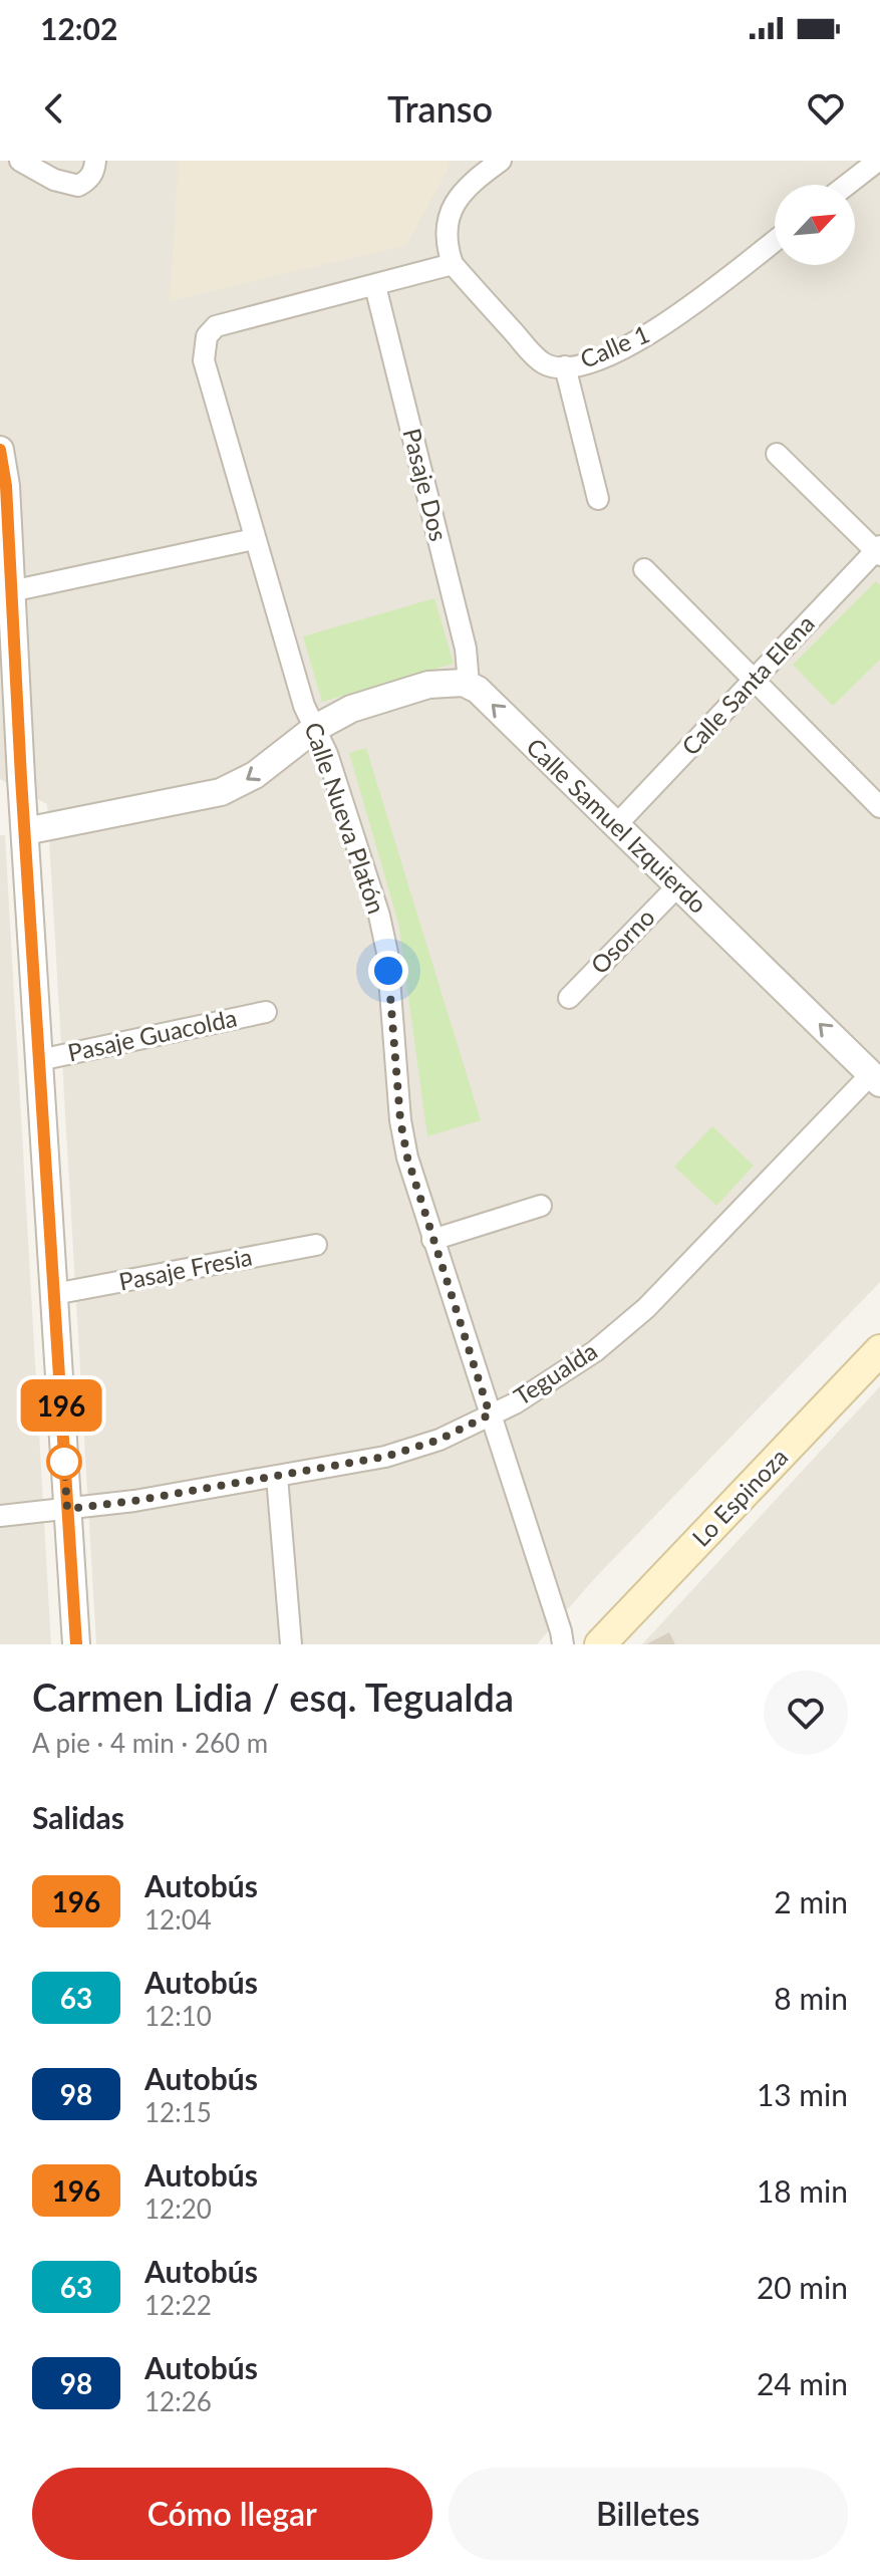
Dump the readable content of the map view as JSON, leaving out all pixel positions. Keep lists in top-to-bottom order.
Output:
{
  "streets": {
    "main road": ["Lo Espinoza"],
    "street": [
      "Calle 1",
      "Pasaje Dos",
      "Calle Santa Elena",
      "Calle Nueva Platón",
      "Calle Samuel Izquierdo",
      "Osorno",
      "Pasaje Guacolda",
      "Pasaje Fresia",
      "Tegualda"
    ]
  },
  "crossings": [
    ["Calle 1", "Calle Nueva Platón"],
    ["Pasaje Dos", "Calle Nueva Platón"],
    ["Pasaje Dos", "Calle Samuel Izquierdo"],
    ["Calle Santa Elena", "Calle Samuel Izquierdo"],
    ["Calle Nueva Platón", "Tegualda"],
    ["Calle Samuel Izquierdo", "Osorno"],
    ["Calle Samuel Izquierdo", "Tegualda"]
  ],
  "lines": ["bus line 196"],
  "north": "top right",
  "page": {
    "status": "12:02",
    "header": "Transo",
    "on_map": "196",
    "heading": [
      ["Carmen Lidia / esq. Tegualda", "A pie · 4 min · 260 m"],
      "Salidas"
    ],
    "list": [
      {
        "mark": "196",
        "name": "Autobús",
        "note": "12:04",
        "value": "2 min"
      },
      {
        "mark": "63",
        "name": "Autobús",
        "note": "12:10",
        "value": "8 min"
      },
      {
        "mark": "98",
        "name": "Autobús",
        "note": "12:15",
        "value": "13 min"
      },
      {
        "mark": "196",
        "name": "Autobús",
        "note": "12:20",
        "value": "18 min"
      },
      {
        "mark": "63",
        "name": "Autobús",
        "note": "12:22",
        "value": "20 min"
      },
      {
        "mark": "98",
        "name": "Autobús",
        "note": "12:26",
        "value": "24 min"
      }
    ],
    "buttons": ["Cómo llegar", "Billetes"]
  }
}
